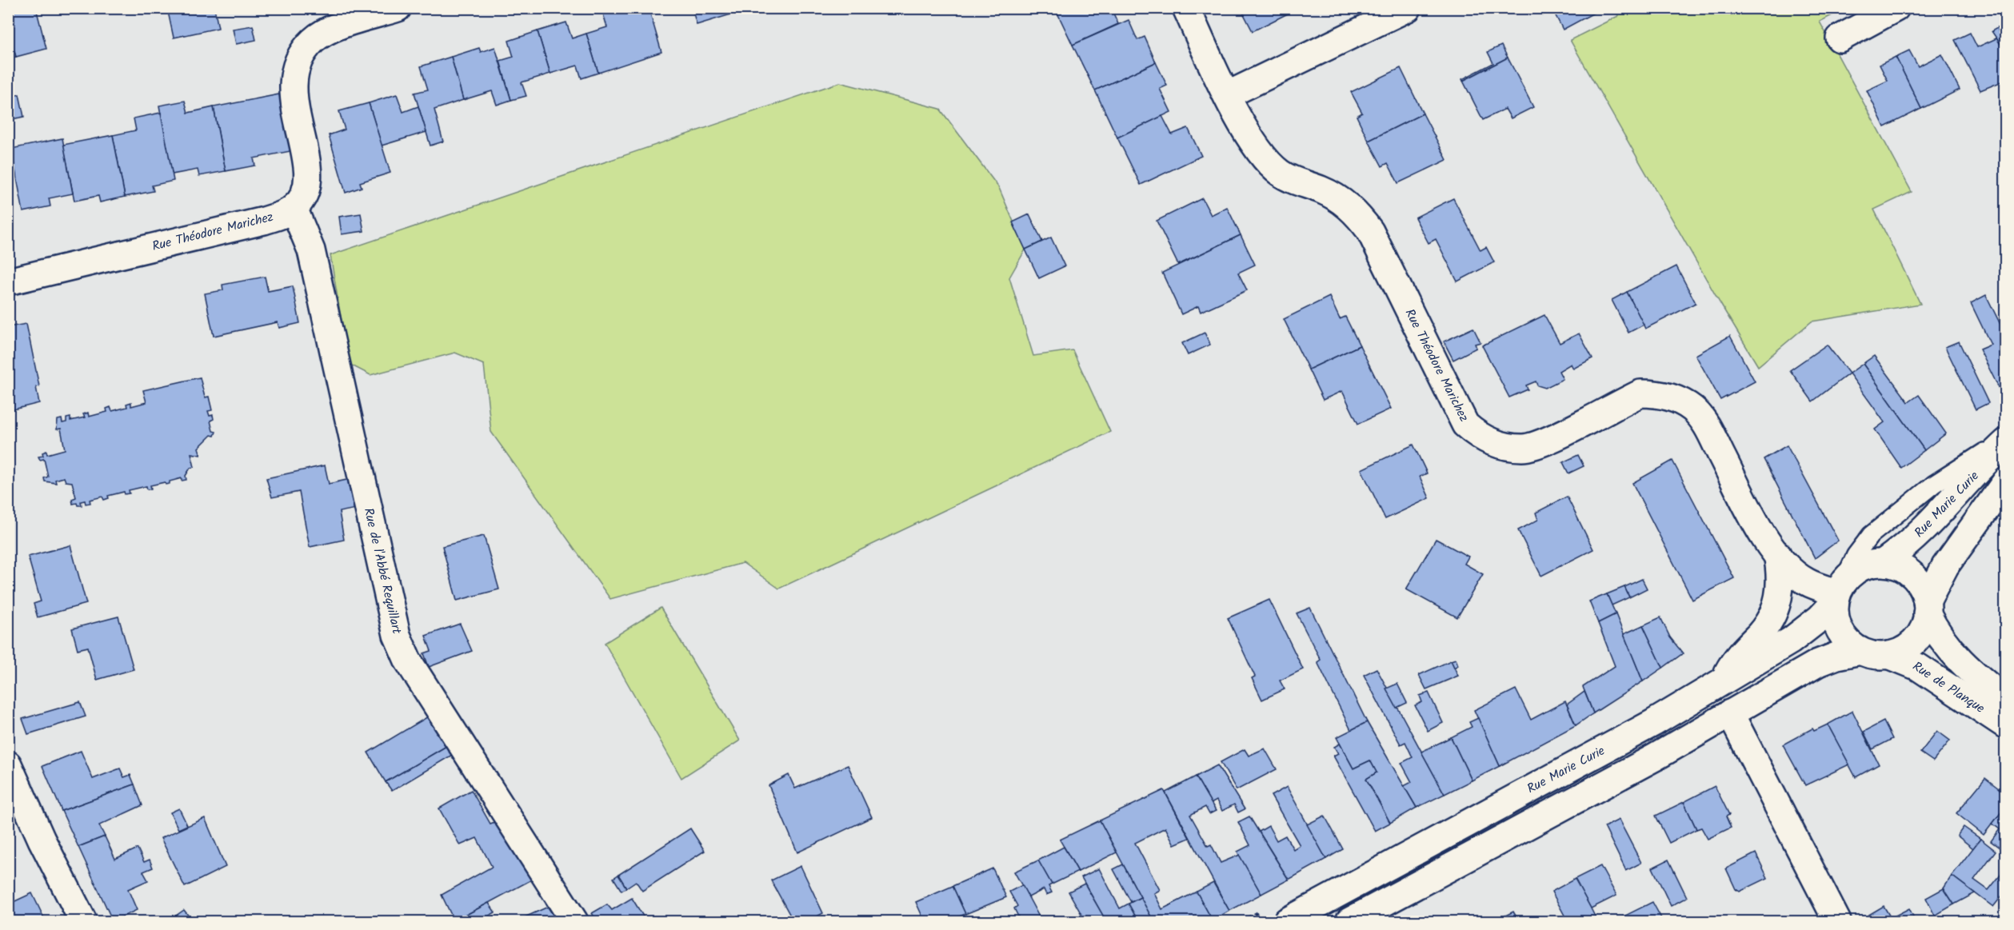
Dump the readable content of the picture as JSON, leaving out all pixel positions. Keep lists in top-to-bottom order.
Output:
{
  "streets": {
    "street": [
      "Rue Théodore Marichez",
      "Rue Marie Curie",
      "Rue de l'Abbé Requillart",
      "Rue de Planque"
    ]
  },
  "crossings": [
    ["Rue Théodore Marichez", "Rue Marie Curie"],
    ["Rue Théodore Marichez", "Rue de l'Abbé Requillart"],
    ["Rue Théodore Marichez", "Rue de Planque"],
    ["Rue Marie Curie", "Rue de Planque"]
  ]
}
